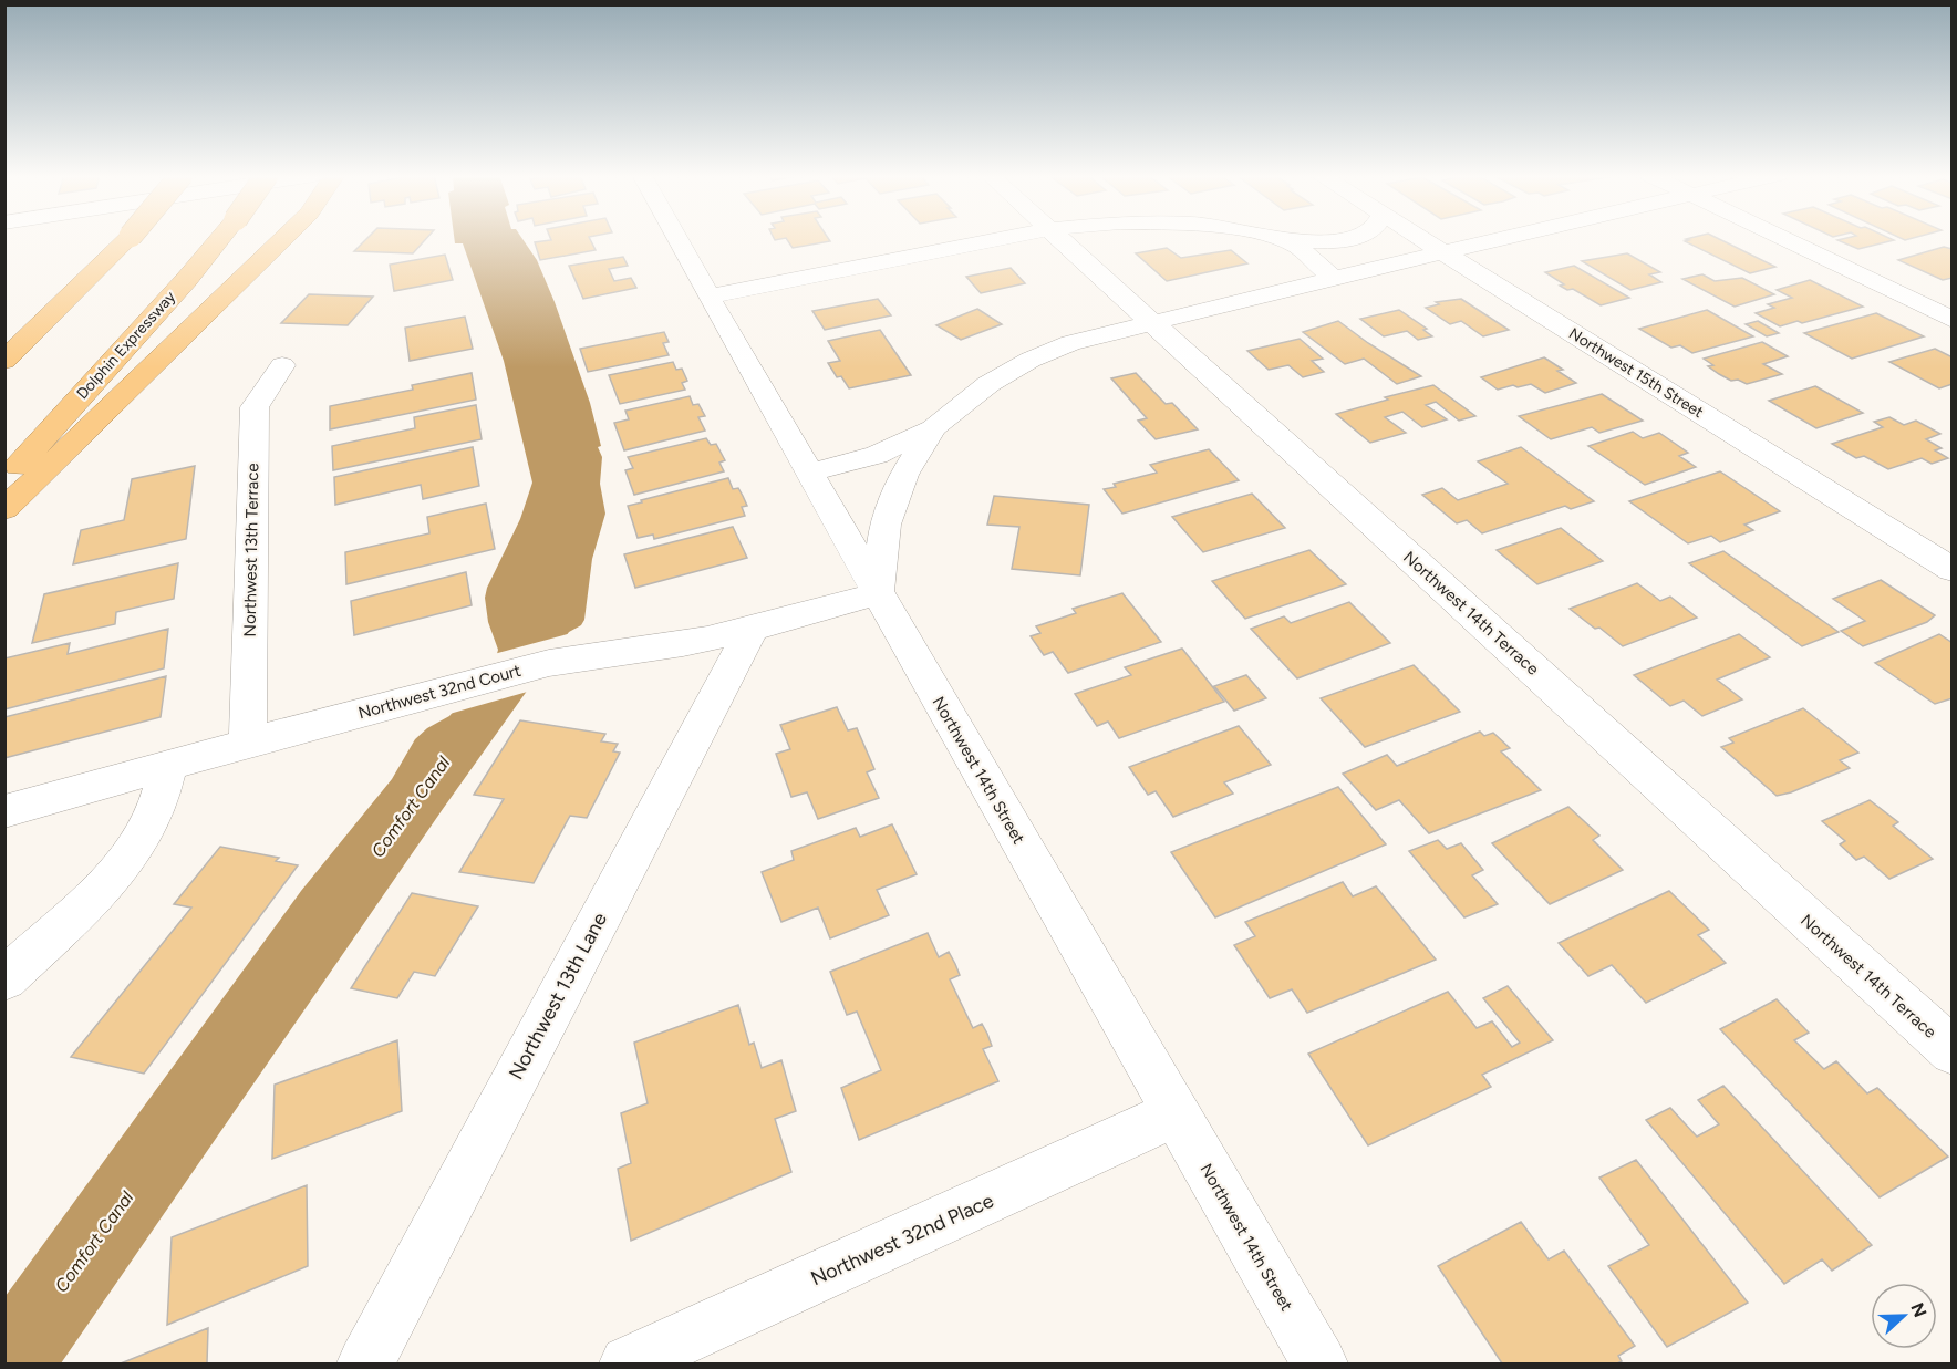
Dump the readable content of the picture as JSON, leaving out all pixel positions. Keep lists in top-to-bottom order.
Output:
{
  "streets": {
    "highway": ["Dolphin Expressway"],
    "street": [
      "Northwest 15th Street",
      "Northwest 13th Terrace",
      "Northwest 14th Terrace",
      "Northwest 32nd Court",
      "Northwest 14th Street",
      "Northwest 13th Lane",
      "Northwest 32nd Place"
    ]
  },
  "crossings": [
    ["Northwest 13th Terrace", "Northwest 32nd Court"],
    ["Northwest 32nd Court", "Northwest 14th Street"],
    ["Northwest 32nd Court", "Northwest 13th Lane"],
    ["Northwest 14th Street", "Northwest 32nd Place"]
  ],
  "water": ["Comfort Canal"],
  "north": "right"
}
